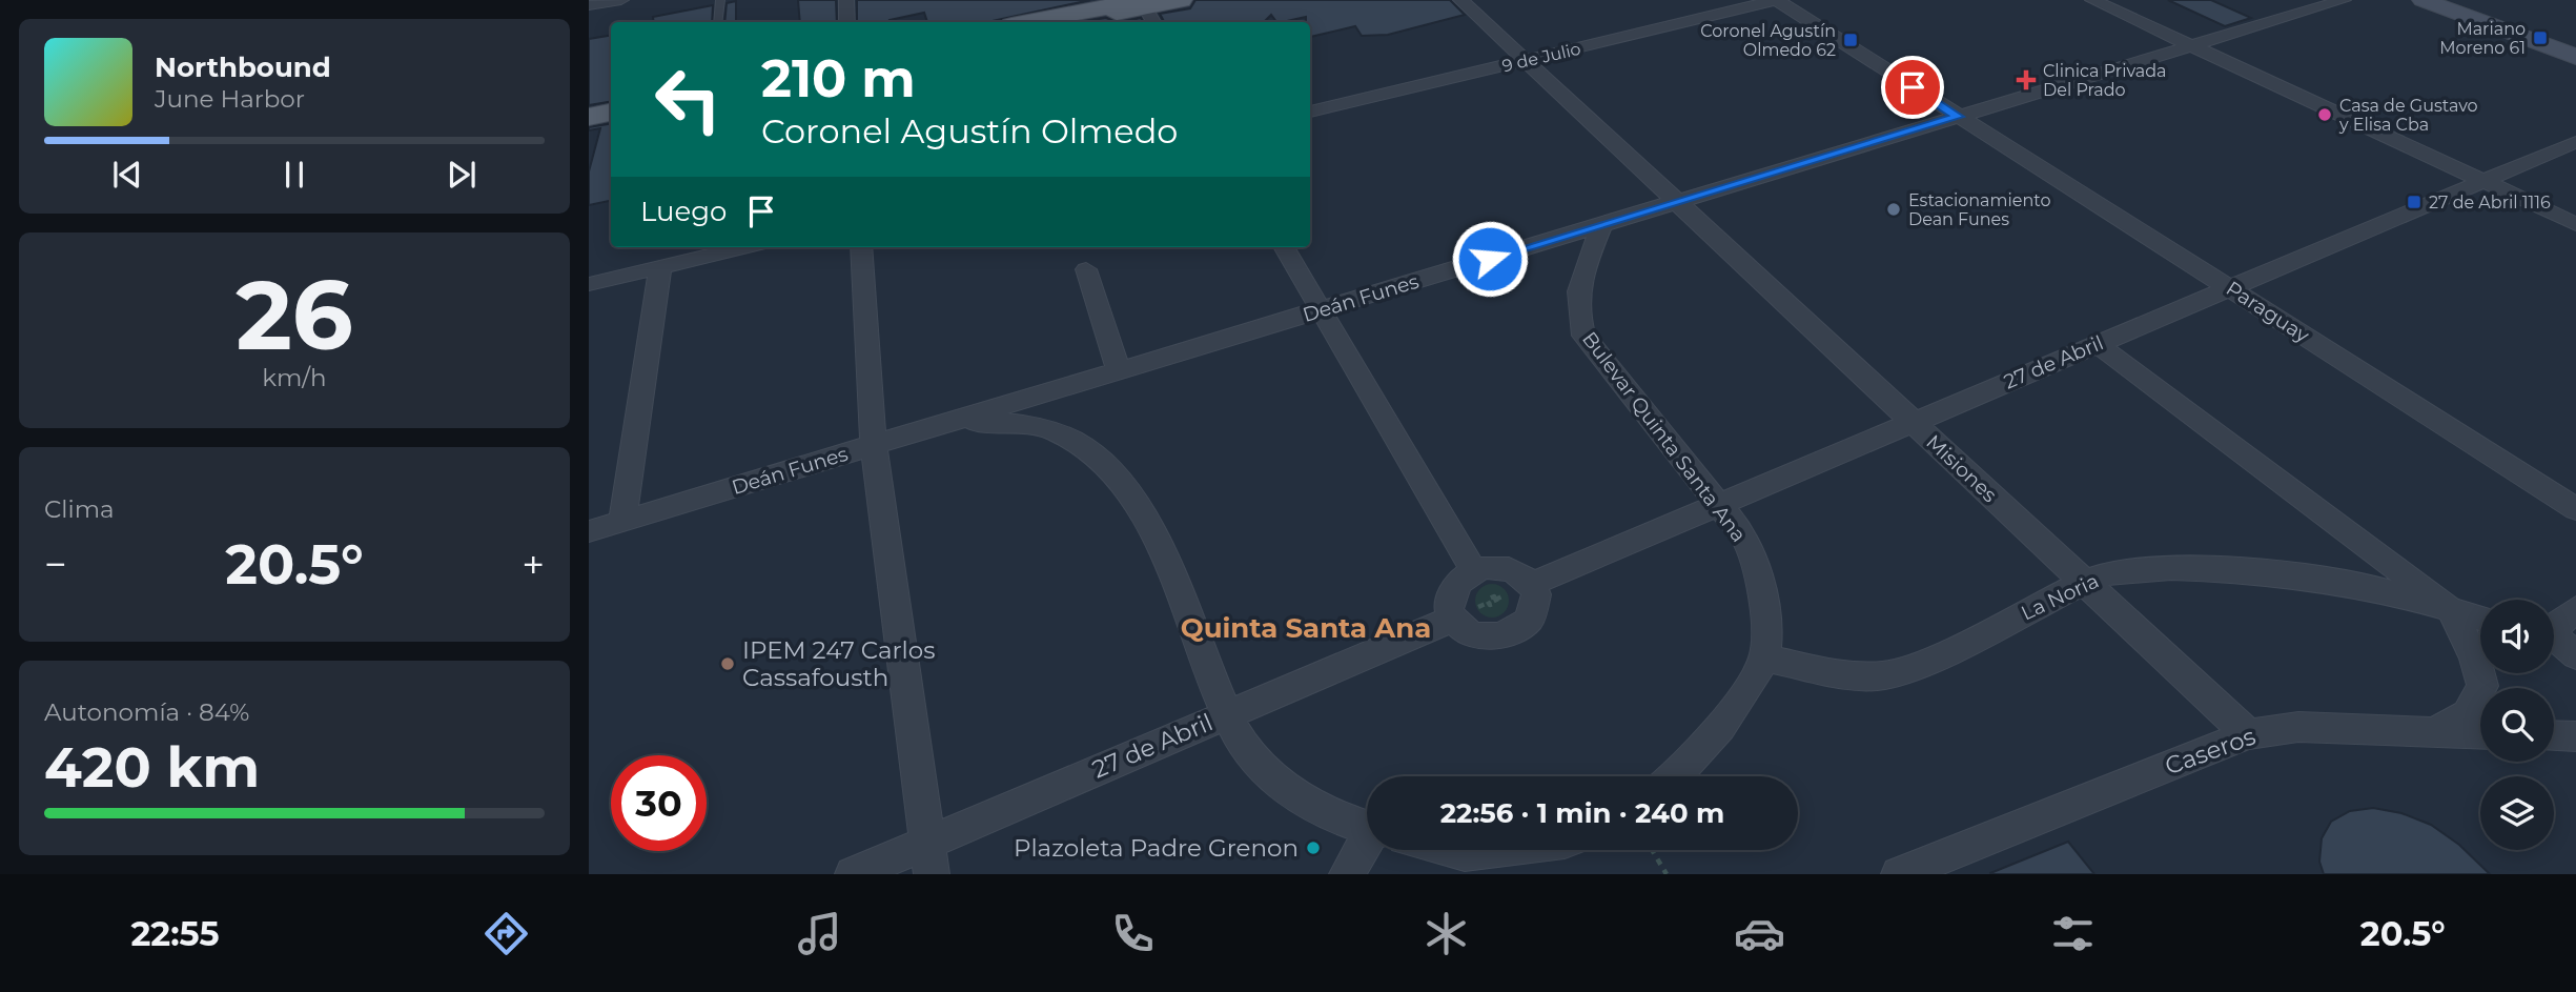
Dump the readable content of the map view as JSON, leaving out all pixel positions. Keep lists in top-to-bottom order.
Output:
{
  "streets": {
    "street": [
      "9 de Julio",
      "Deán Funes",
      "Paraguay",
      "27 de Abril",
      "Bulevar Quinta Santa Ana",
      "Misiones",
      "La Noria",
      "Caseros"
    ]
  },
  "crossings": [
    ["9 de Julio", "Paraguay"],
    ["9 de Julio", "Misiones"],
    ["Deán Funes", "Paraguay"],
    ["Deán Funes", "Bulevar Quinta Santa Ana"],
    ["Deán Funes", "Misiones"],
    ["Paraguay", "27 de Abril"],
    ["27 de Abril", "Bulevar Quinta Santa Ana"],
    ["27 de Abril", "Misiones"],
    ["Bulevar Quinta Santa Ana", "La Noria"],
    ["Misiones", "La Noria"],
    ["Misiones", "Caseros"]
  ],
  "districts": ["Quinta Santa Ana"],
  "places": {
    "transit": ["Mariano Moreno 61", "Coronel Agustín Olmedo 62", "27 de Abril 1116"],
    "health": ["Clinica Privada Del Prado"],
    "other": [
      "Casa de Gustavo y Elisa Cba",
      "Estacionamiento Dean Funes",
      "IPEM 247 Carlos Cassafousth",
      "Plazoleta Padre Grenon"
    ]
  },
  "page": {
    "turn": ["210 m", "Coronel Agustín Olmedo"],
    "song": ["Northbound", "June Harbor"],
    "then": "Luego",
    "tile": [
      ["26", "km/h"],
      "Clima",
      ["Autonomía · 84%", "420 km"]
    ],
    "heat": ["−", "20.5°", "+"],
    "limit": "30",
    "trip": "22:56 · 1 min · 240 m",
    "tabs": ["22:55", "20.5°"]
  }
}
